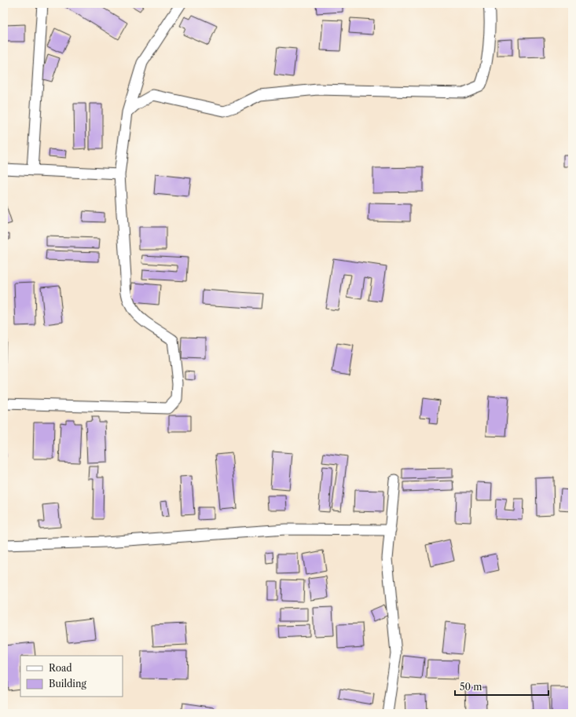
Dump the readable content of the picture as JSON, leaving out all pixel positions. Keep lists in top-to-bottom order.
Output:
{
  "legend": ["Road", "Building"],
  "scale_bar": "50 m"
}
